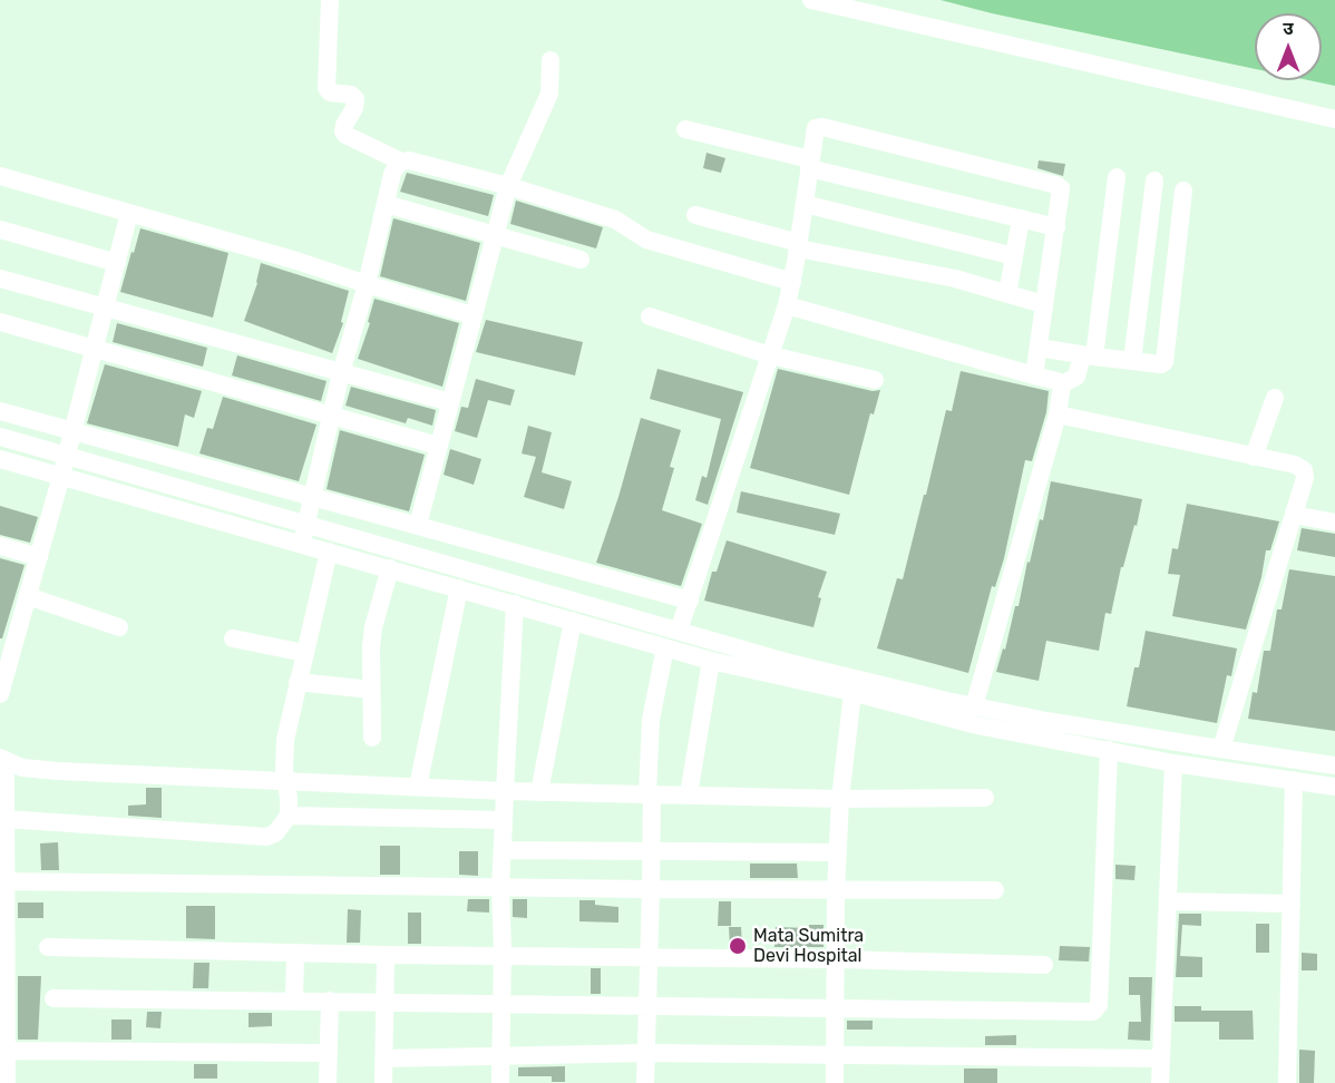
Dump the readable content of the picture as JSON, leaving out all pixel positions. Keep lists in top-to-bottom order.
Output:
{
  "places": ["Mata Sumitra Devi Hospital"],
  "north": "top"
}
